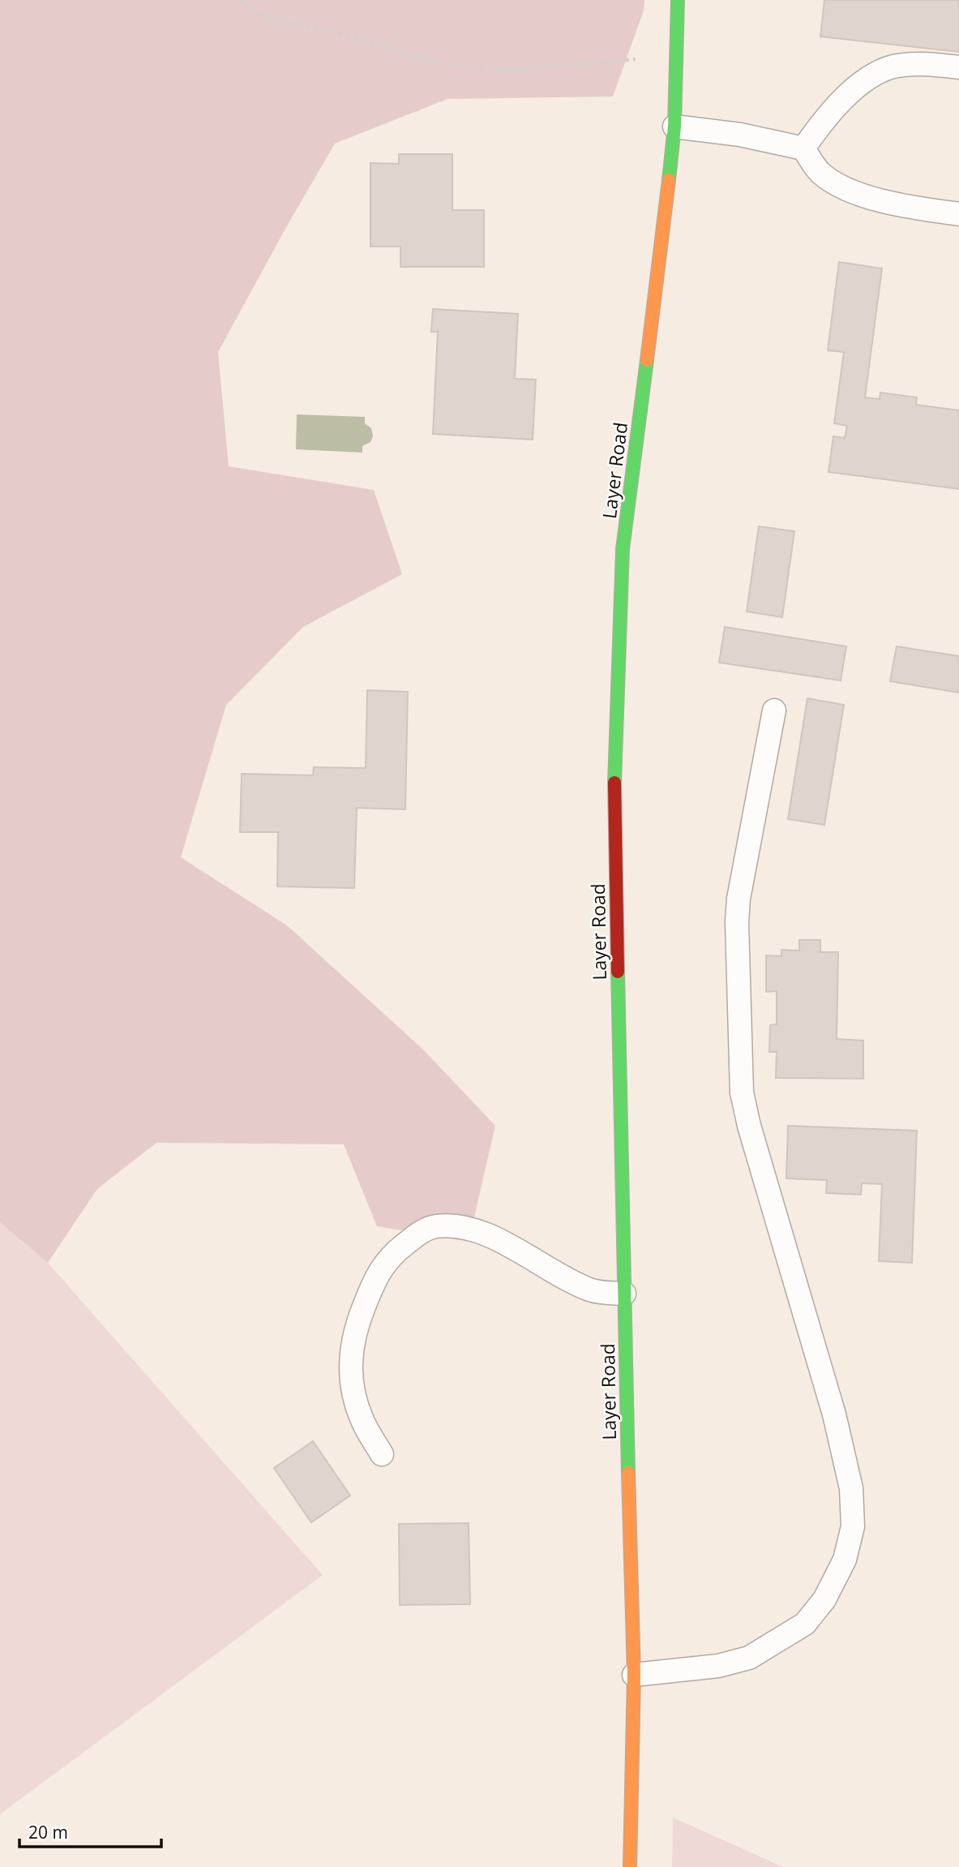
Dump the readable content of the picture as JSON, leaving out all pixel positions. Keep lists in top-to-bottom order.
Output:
{
  "streets": {
    "main road": ["Layer Road"]
  },
  "scale_bar": "20 m"
}
